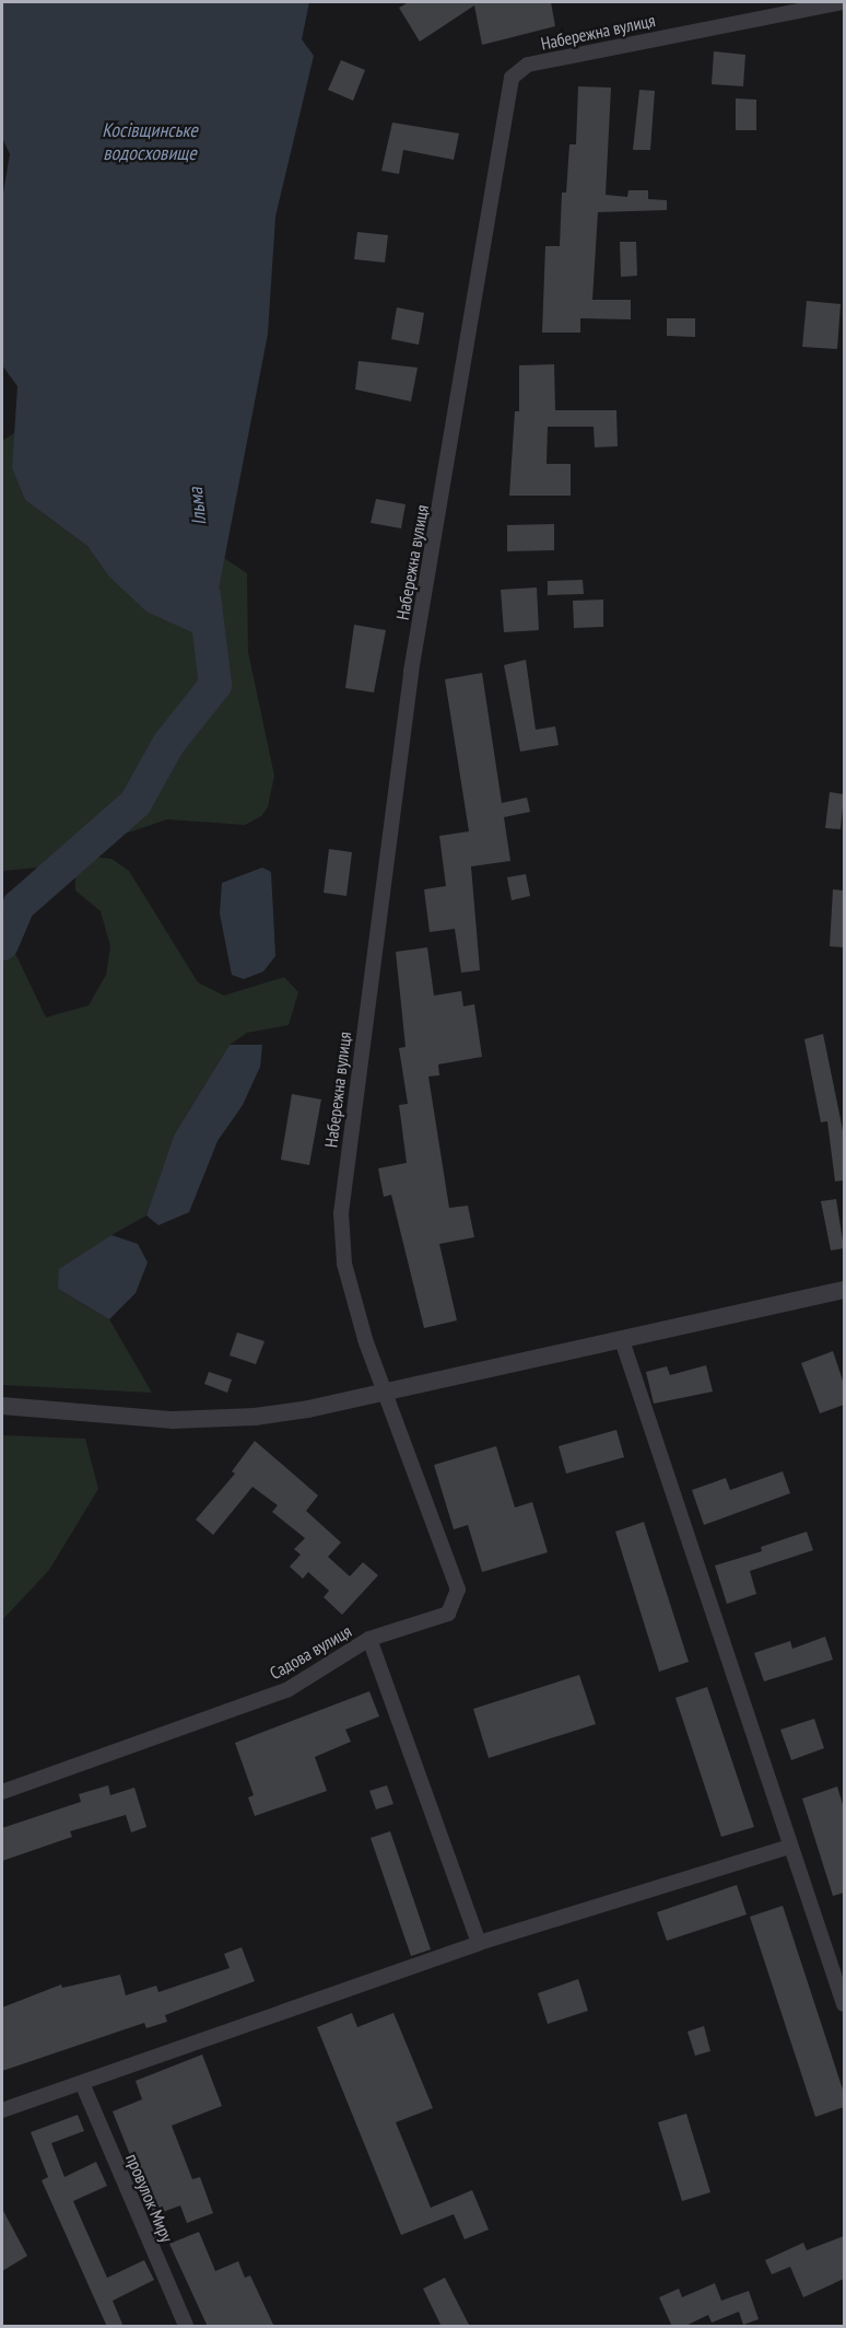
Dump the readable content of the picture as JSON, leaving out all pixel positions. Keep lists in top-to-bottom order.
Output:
{
  "streets": {
    "street": ["Набережна вулиця", "Садова вулиця", "провулок Миру"]
  },
  "crossings": [
    ["Набережна вулиця", "Садова вулиця"]
  ],
  "water": ["Косівщинське водосховище", "Ільма"]
}
